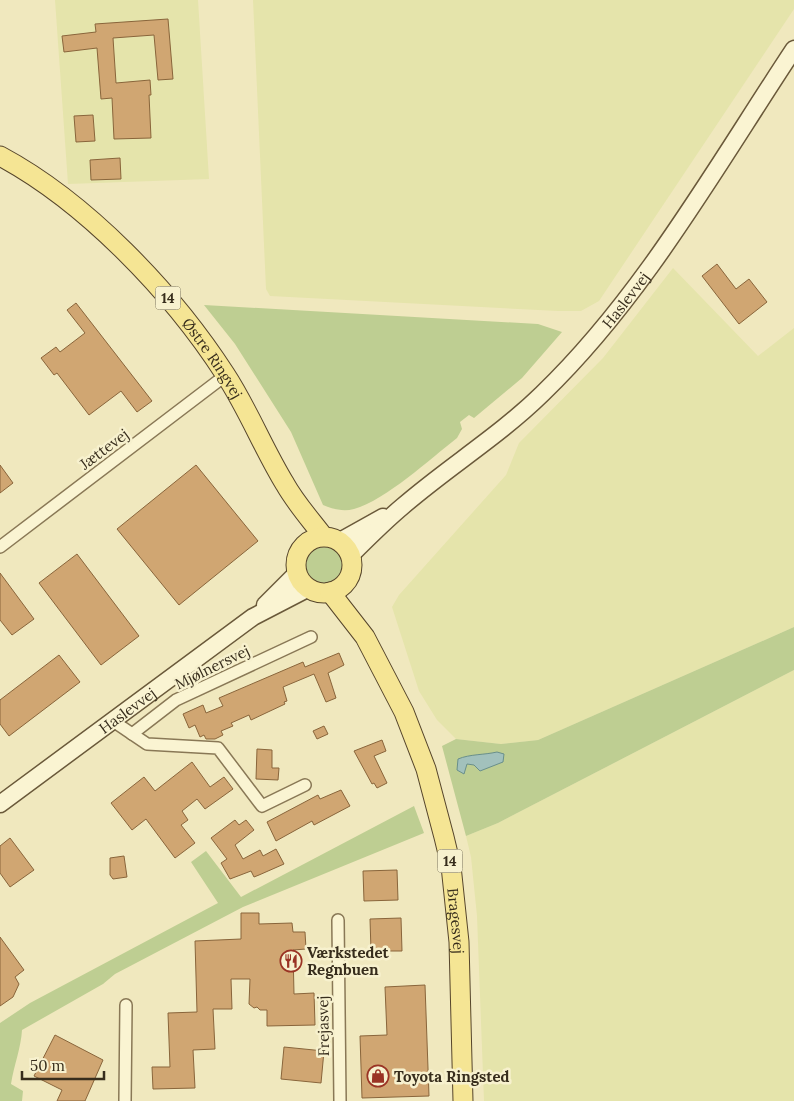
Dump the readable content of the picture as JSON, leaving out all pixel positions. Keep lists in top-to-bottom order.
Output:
{
  "streets": {
    "main road": [
      "14",
      "Haslevvej",
      "Østre Ringvej",
      "Bragesvej"
    ],
    "street": ["Jættevej", "Mjølnersvej", "Frejasvej"]
  },
  "crossings": [
    ["Haslevvej", "Østre Ringvej"],
    ["Haslevvej", "Bragesvej"],
    ["Østre Ringvej", "Jættevej"],
    ["Østre Ringvej", "Bragesvej"]
  ],
  "places": {
    "restaurant": ["Værkstedet Regnbuen"],
    "shop": ["Toyota Ringsted"]
  },
  "scale_bar": "50 m"
}
